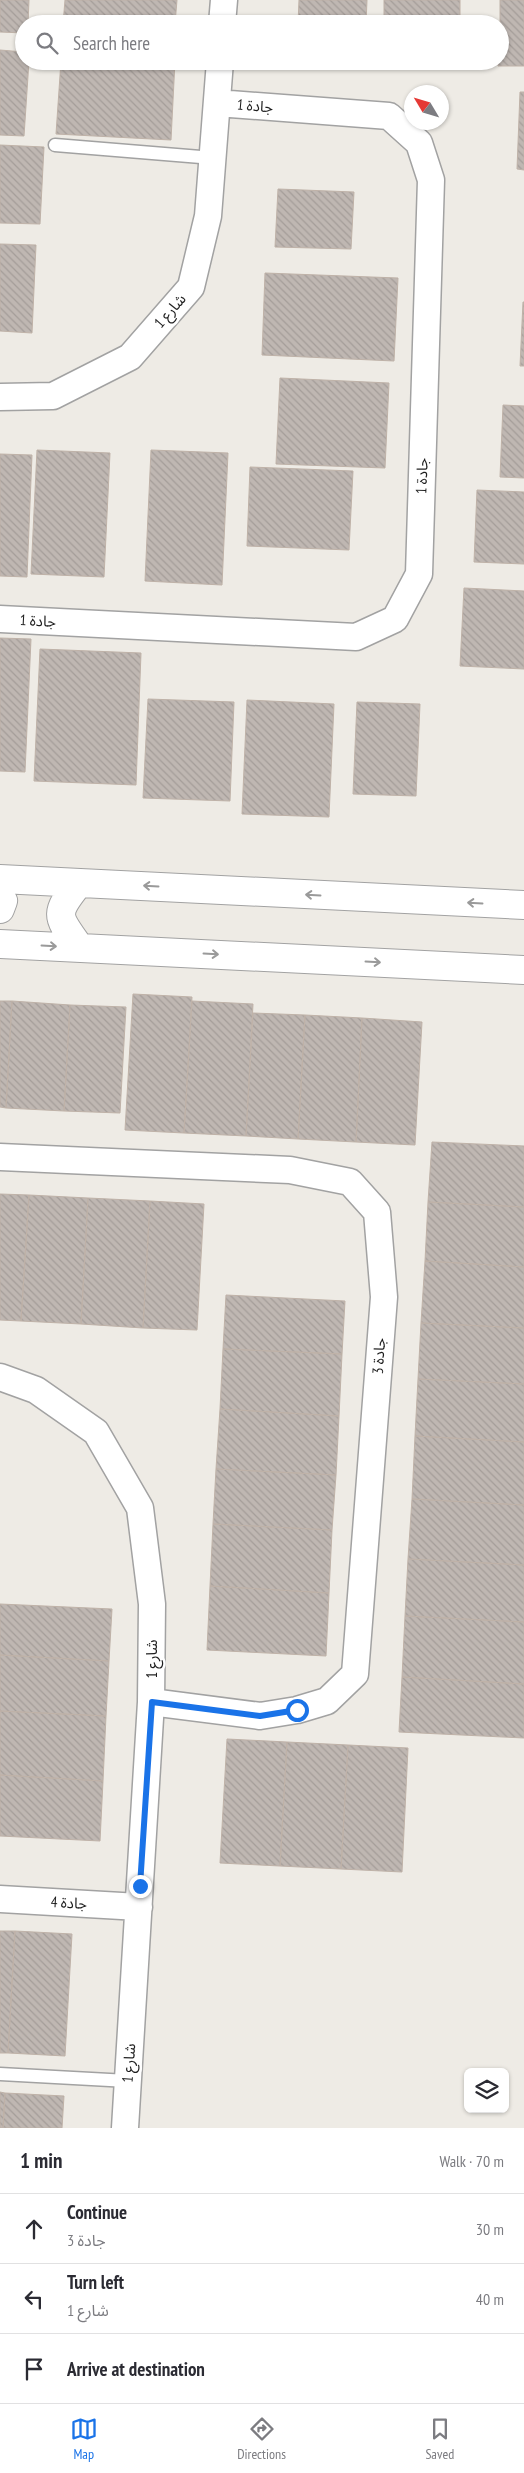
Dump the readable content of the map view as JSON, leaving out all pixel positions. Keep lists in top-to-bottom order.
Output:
{
  "streets": {
    "street": [
      "جادة 1",
      "شارع 1",
      "جادة 3",
      "جادة 4"
    ]
  },
  "crossings": [
    ["جادة 1", "شارع 1"],
    ["شارع 1", "جادة 3"],
    ["شارع 1", "جادة 4"]
  ],
  "north": "top left",
  "page": {
    "search": "Search here",
    "heading": ["1 min", "Walk · 70 m"],
    "list": [
      ["Continue", "جادة 3", "30 m"],
      ["Turn left", "شارع 1", "40 m"],
      "Arrive at destination"
    ],
    "nav": ["Map", "Directions", "Saved"]
  }
}
